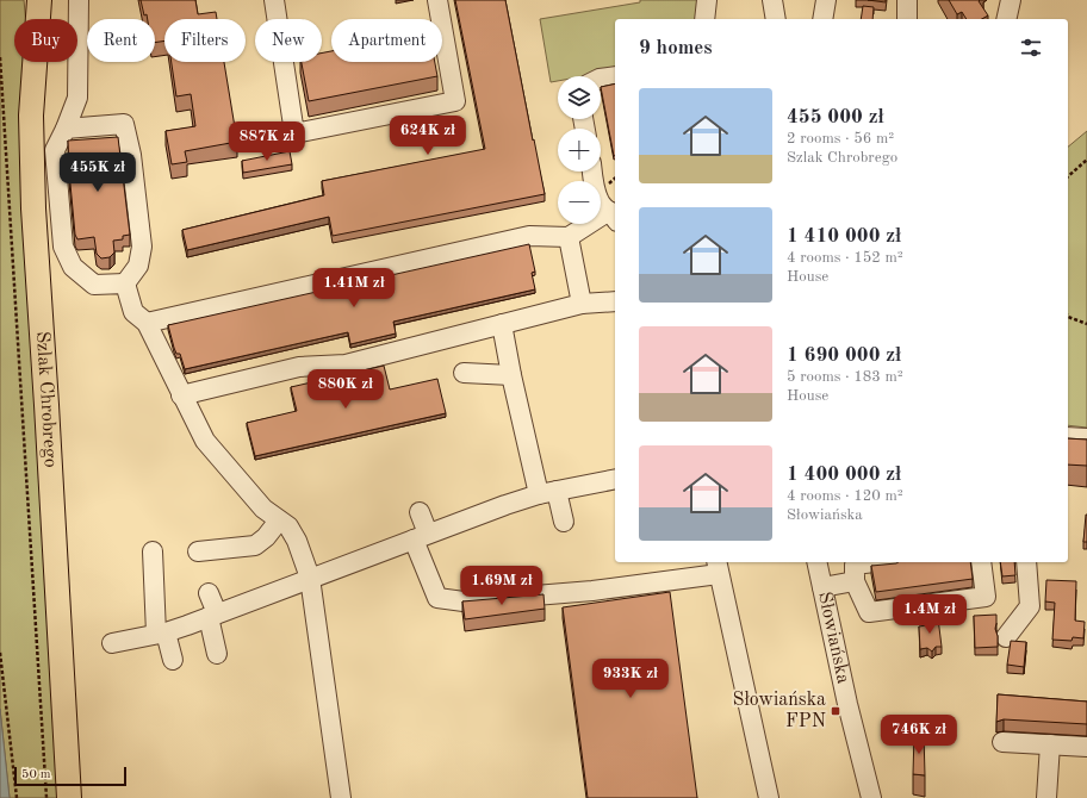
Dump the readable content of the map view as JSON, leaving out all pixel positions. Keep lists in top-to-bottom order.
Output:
{
  "streets": {
    "main road": ["Szlak Chrobrego"],
    "street": ["Słowiańska"]
  },
  "places": {
    "transit": ["Słowiańska FPN"]
  },
  "scale_bar": "50 m",
  "page": {
    "chip": [
      "Buy",
      "Rent",
      "Filters",
      "New",
      "Apartment"
    ],
    "heading": "9 homes",
    "map_buttons": ["+", "−"],
    "list": [
      {
        "name": "455 000 zł",
        "note": "2 rooms · 56 m² · Szlak Chrobrego"
      },
      {
        "name": "1 410 000 zł",
        "note": "4 rooms · 152 m² · House"
      },
      {
        "name": "1 690 000 zł",
        "note": "5 rooms · 183 m² · House"
      },
      {
        "name": "1 400 000 zł",
        "note": "4 rooms · 120 m² · Słowiańska"
      }
    ],
    "price": [
      "624K zł",
      "887K zł",
      "455K zł",
      "1.41M zł",
      "880K zł",
      "1.69M zł",
      "1.4M zł",
      "933K zł",
      "746K zł"
    ],
    "scale": "50 m"
  }
}
